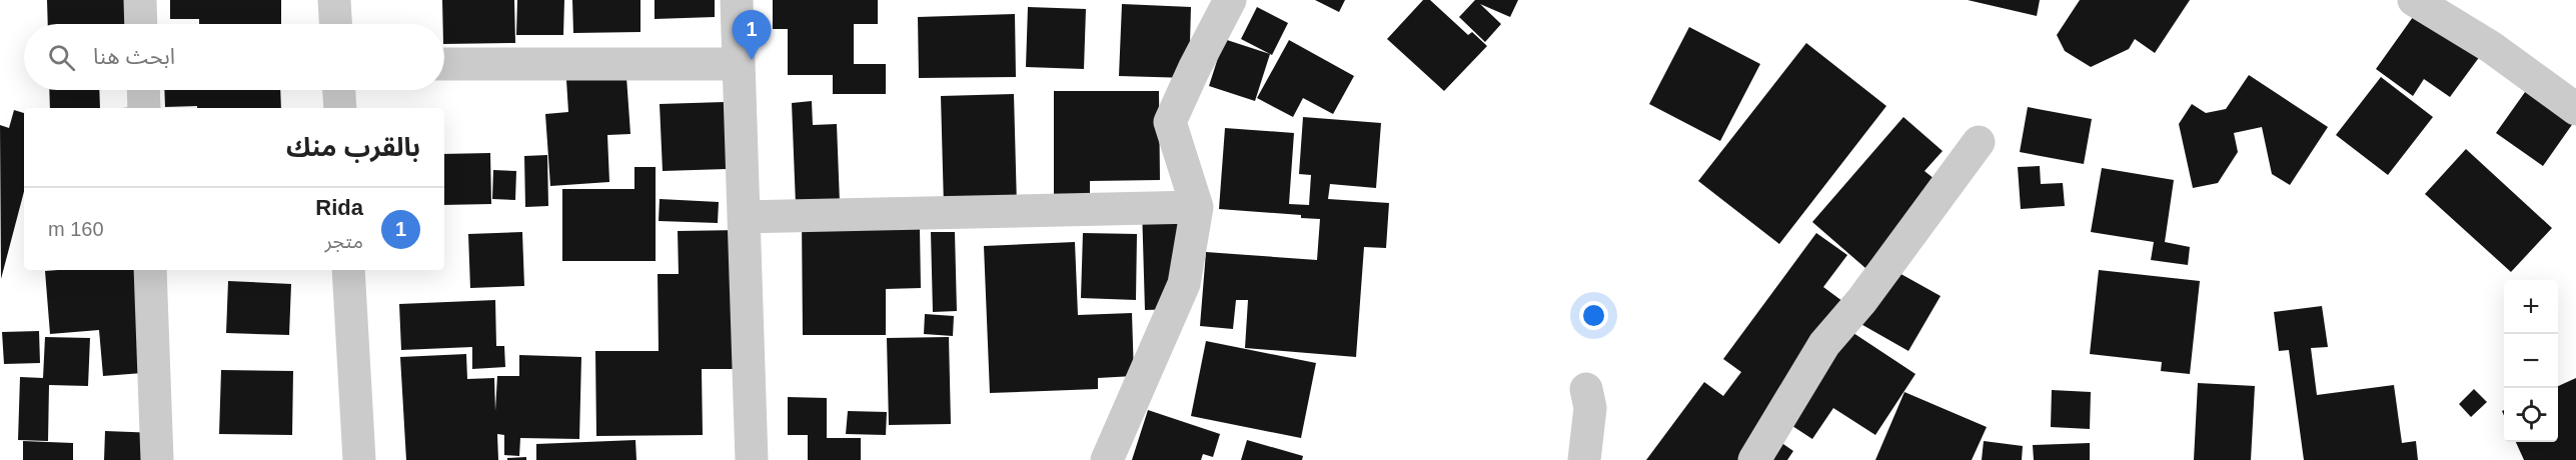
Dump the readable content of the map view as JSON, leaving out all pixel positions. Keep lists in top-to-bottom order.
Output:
{
  "page": {
    "pins": "1",
    "search": "ابحث هنا",
    "heading": "بالقرب منك",
    "list": [
      {
        "mark": "1",
        "name": "Rida",
        "note": "متجر",
        "value": "160 m"
      }
    ],
    "map_buttons": ["+", "−"]
  }
}
